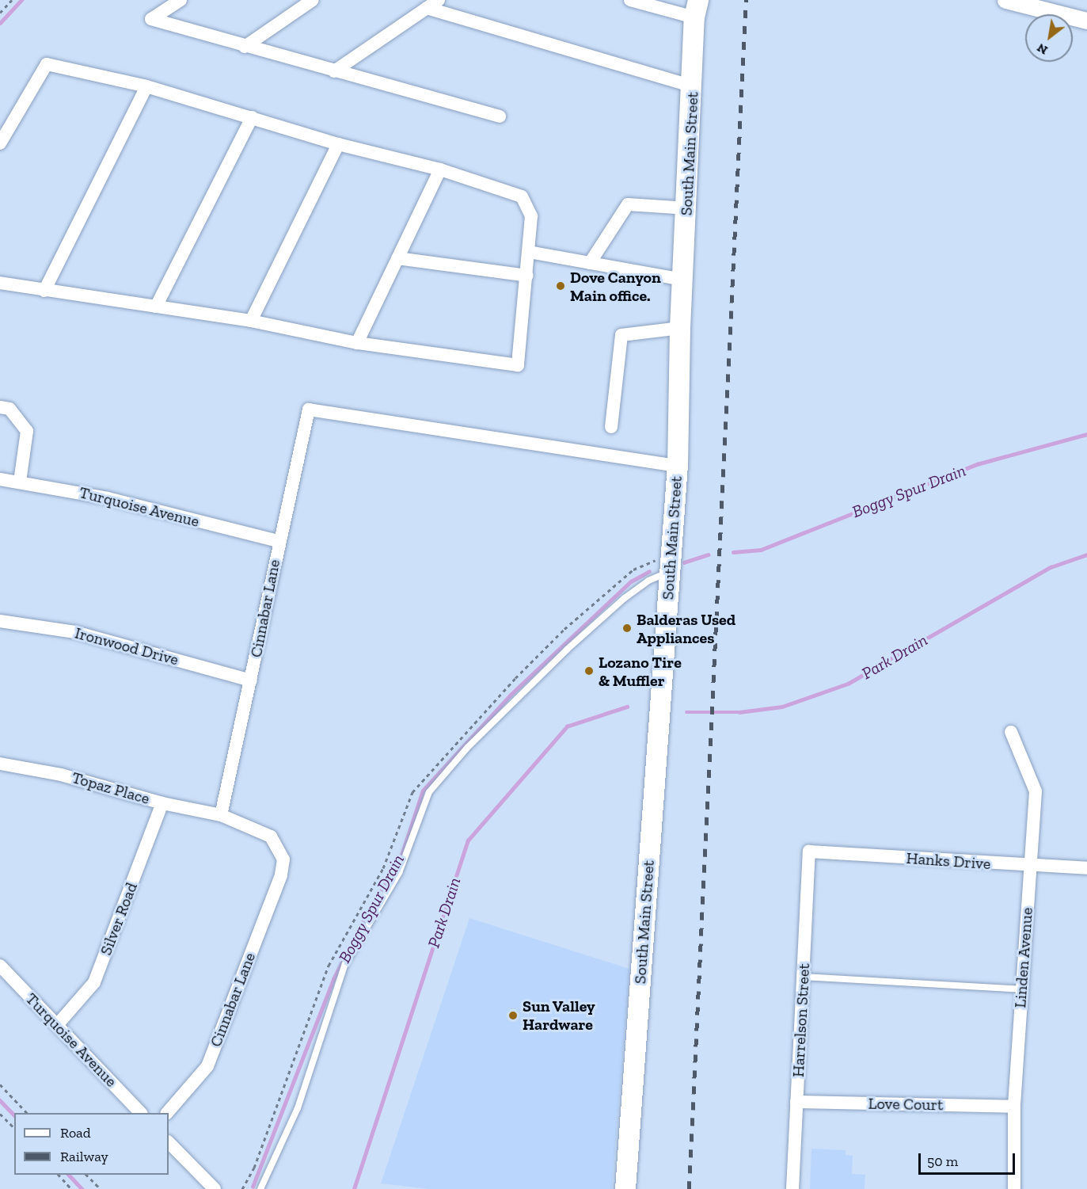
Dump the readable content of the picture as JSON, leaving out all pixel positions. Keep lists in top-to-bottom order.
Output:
{
  "streets": {
    "main road": ["South Main Street"],
    "street": [
      "Turquoise Avenue",
      "Cinnabar Lane",
      "Ironwood Drive",
      "Topaz Place",
      "Hanks Drive",
      "Silver Road",
      "Linden Avenue",
      "Harrelson Street",
      "Love Court"
    ]
  },
  "crossings": [
    ["South Main Street", "Cinnabar Lane"],
    ["Turquoise Avenue", "Cinnabar Lane"],
    ["Turquoise Avenue", "Silver Road"],
    ["Cinnabar Lane", "Ironwood Drive"],
    ["Cinnabar Lane", "Topaz Place"],
    ["Topaz Place", "Silver Road"],
    ["Hanks Drive", "Linden Avenue"],
    ["Hanks Drive", "Harrelson Street"],
    ["Linden Avenue", "Love Court"],
    ["Harrelson Street", "Love Court"]
  ],
  "water": ["Boggy Spur Drain", "Park Drain"],
  "places": [
    "Dove Canyon Main office.",
    "Balderas Used Appliances",
    "Lozano Tire & Muffler",
    "Sun Valley Hardware"
  ],
  "legend": ["Road", "Railway"],
  "scale_bar": "50 m",
  "north": "bottom left"
}
